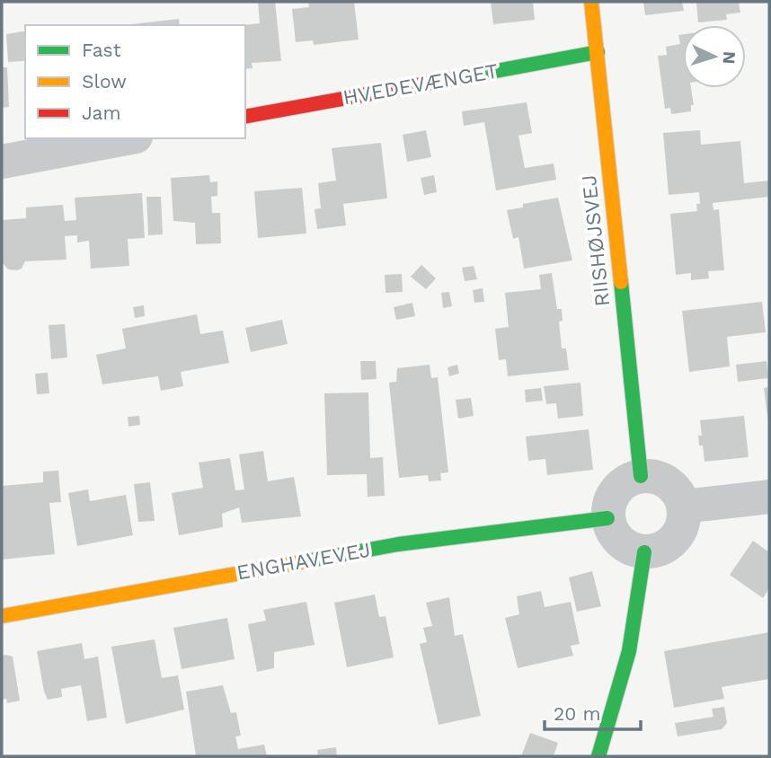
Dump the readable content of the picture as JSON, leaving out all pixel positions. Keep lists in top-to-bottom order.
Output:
{
  "streets": {
    "street": ["HVEDEVÆNGET", "RIISHØJSVEJ", "ENGHAVEVEJ"]
  },
  "crossings": [
    ["HVEDEVÆNGET", "RIISHØJSVEJ"],
    ["RIISHØJSVEJ", "ENGHAVEVEJ"]
  ],
  "legend": ["Fast", "Slow", "Jam"],
  "scale_bar": "20 m",
  "north": "right"
}
